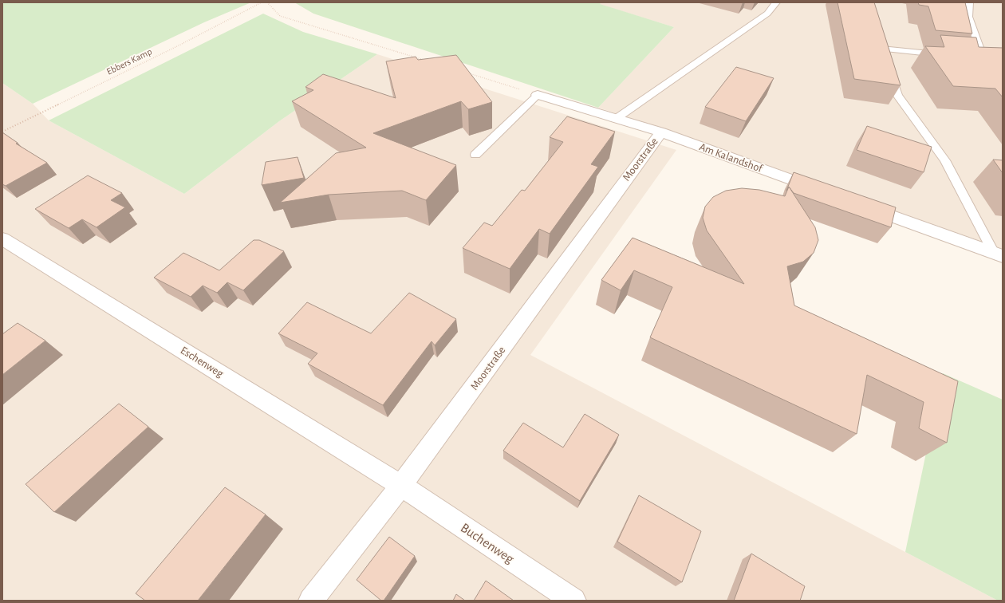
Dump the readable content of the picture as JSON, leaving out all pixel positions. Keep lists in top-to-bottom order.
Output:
{
  "streets": {
    "street": [
      "Am Kalandshof",
      "Moorstraße",
      "Eschenweg",
      "Buchenweg"
    ],
    "path": ["Ebbers Kamp"]
  },
  "crossings": [
    ["Am Kalandshof", "Moorstraße"],
    ["Moorstraße", "Eschenweg"],
    ["Moorstraße", "Buchenweg"],
    ["Eschenweg", "Buchenweg"]
  ]
}
